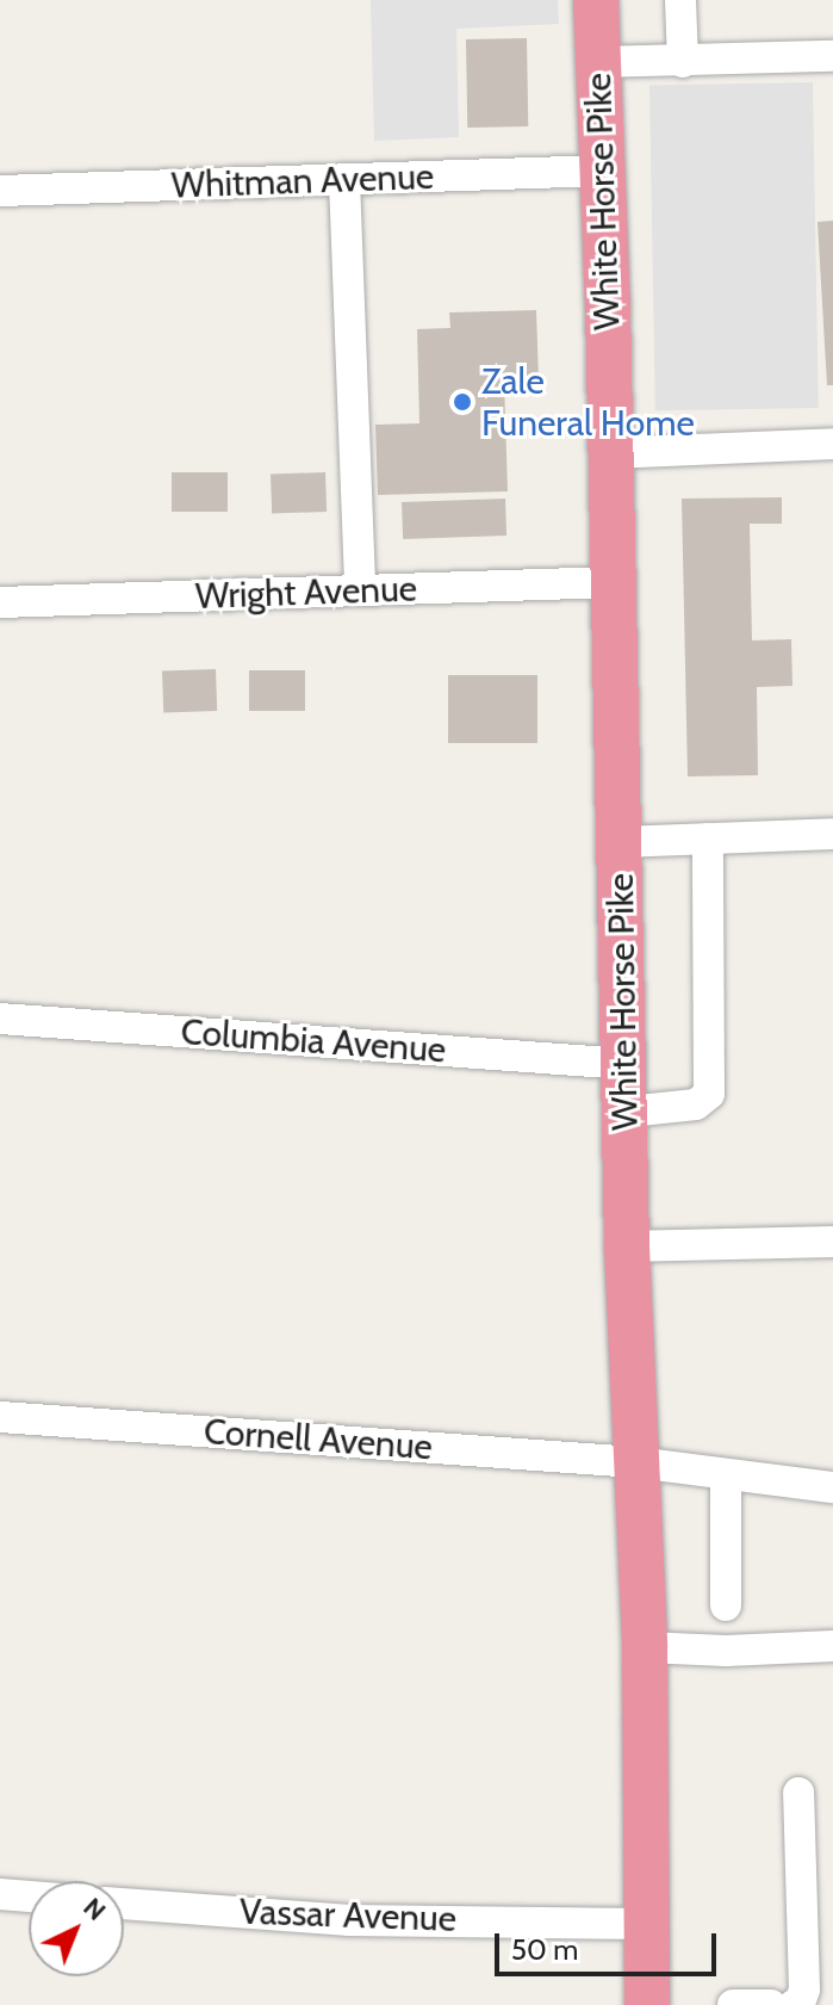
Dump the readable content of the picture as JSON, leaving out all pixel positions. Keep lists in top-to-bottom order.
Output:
{
  "streets": {
    "highway": ["White Horse Pike"],
    "street": [
      "Whitman Avenue",
      "Wright Avenue",
      "Columbia Avenue",
      "Cornell Avenue",
      "Vassar Avenue"
    ]
  },
  "crossings": [
    ["Whitman Avenue", "White Horse Pike"],
    ["White Horse Pike", "Wright Avenue"],
    ["White Horse Pike", "Columbia Avenue"],
    ["White Horse Pike", "Cornell Avenue"],
    ["White Horse Pike", "Vassar Avenue"]
  ],
  "places": ["Zale Funeral Home"],
  "scale_bar": "50 m",
  "north": "top right"
}
